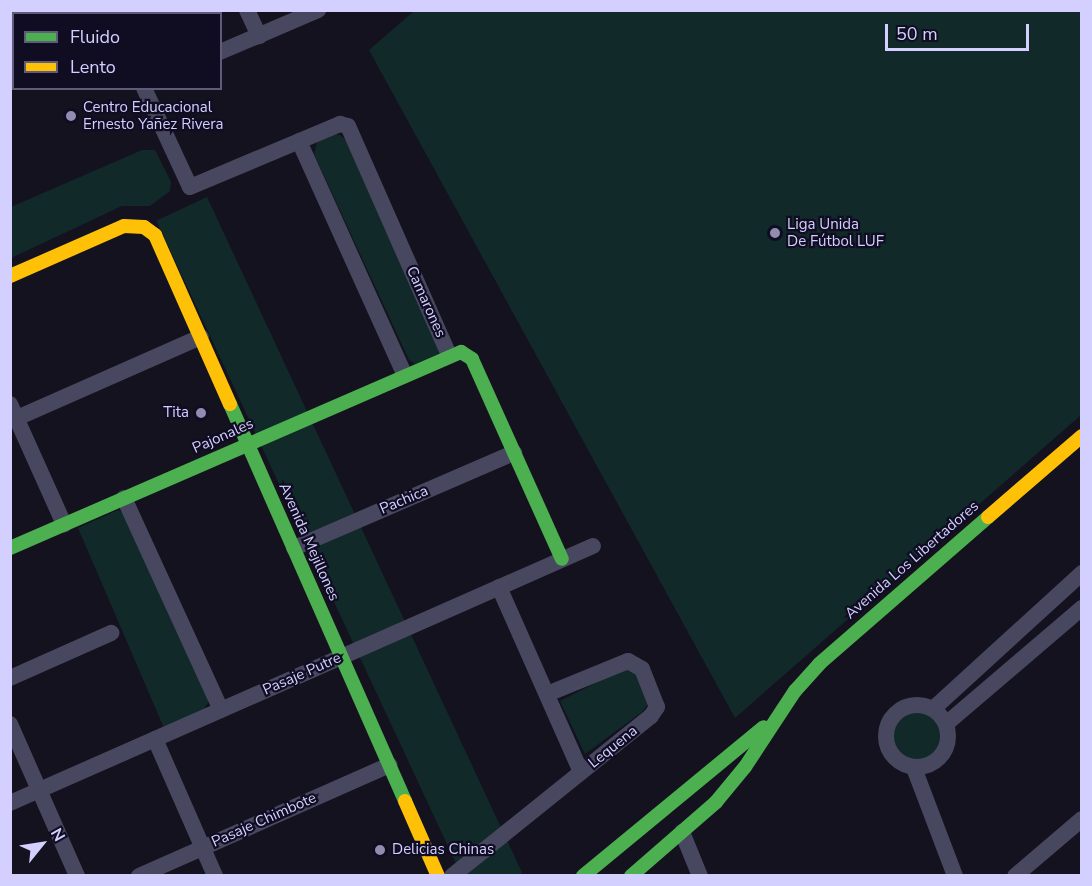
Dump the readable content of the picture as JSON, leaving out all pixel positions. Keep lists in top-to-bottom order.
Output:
{
  "streets": {
    "street": [
      "Camarones",
      "Pajonales",
      "Pachica",
      "Avenida Mejillones",
      "Avenida Los Libertadores",
      "Pasaje Putre",
      "Lequena",
      "Pasaje Chimbote"
    ]
  },
  "crossings": [
    ["Camarones", "Pajonales"],
    ["Camarones", "Pachica"],
    ["Camarones", "Pasaje Putre"],
    ["Pajonales", "Avenida Mejillones"],
    ["Pachica", "Avenida Mejillones"],
    ["Avenida Mejillones", "Pasaje Putre"],
    ["Avenida Mejillones", "Pasaje Chimbote"]
  ],
  "places": [
    "Centro Educacional Ernesto Yañez Rivera",
    "Liga Unida De Fútbol LUF",
    "Tita",
    "Delicias Chinas"
  ],
  "legend": ["Fluido", "Lento"],
  "scale_bar": "50 m",
  "north": "top right"
}
